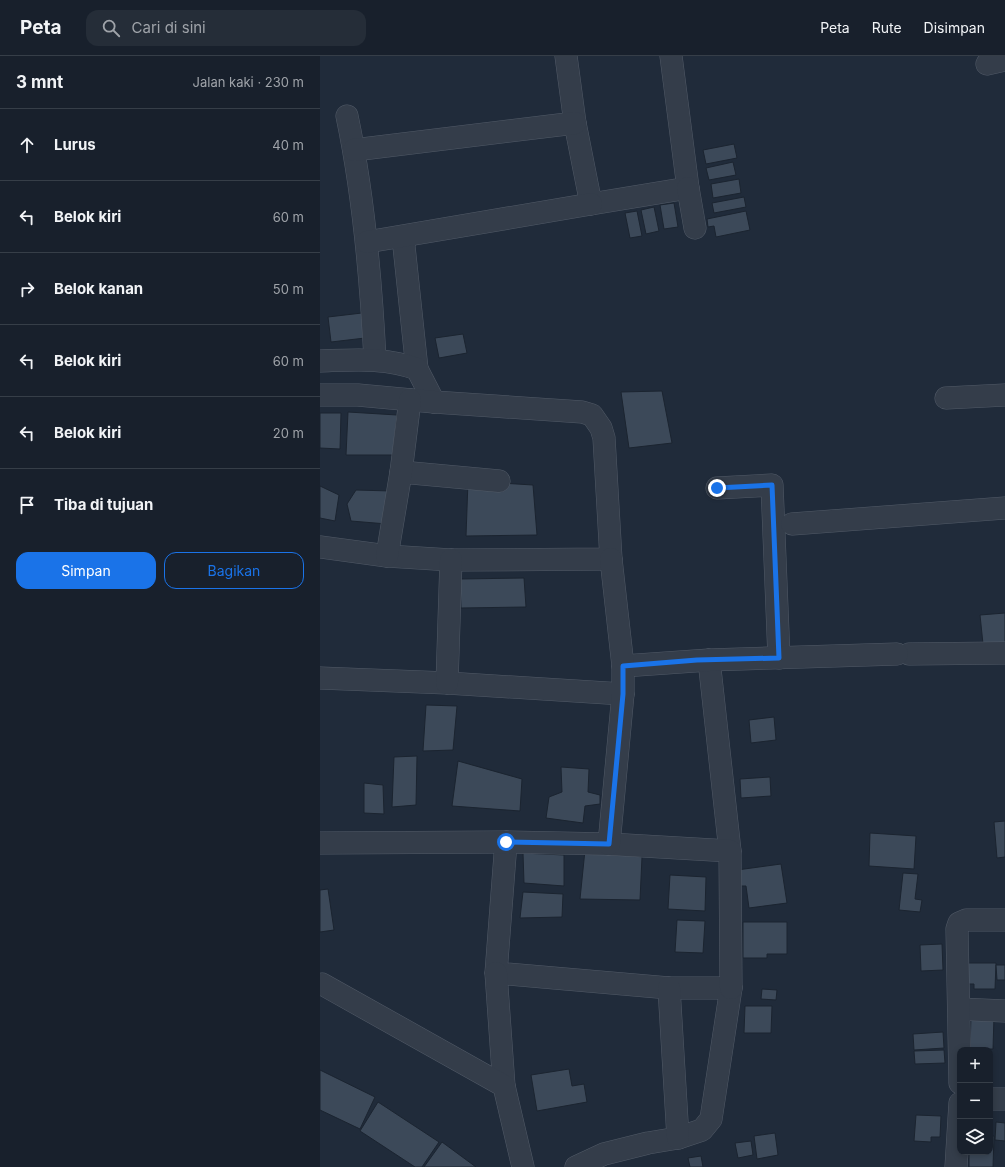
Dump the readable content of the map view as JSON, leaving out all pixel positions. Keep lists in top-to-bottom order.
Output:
{
  "page": {
    "header": "Peta",
    "search": "Cari di sini",
    "nav": ["Peta", "Rute", "Disimpan"],
    "heading": ["3 mnt", "Jalan kaki · 230 m"],
    "list": [
      ["Lurus", "40 m"],
      ["Belok kiri", "60 m"],
      ["Belok kanan", "50 m"],
      ["Belok kiri", "60 m"],
      ["Belok kiri", "20 m"],
      "Tiba di tujuan"
    ],
    "buttons": ["Simpan", "Bagikan"],
    "map_buttons": ["+", "−"]
  }
}
